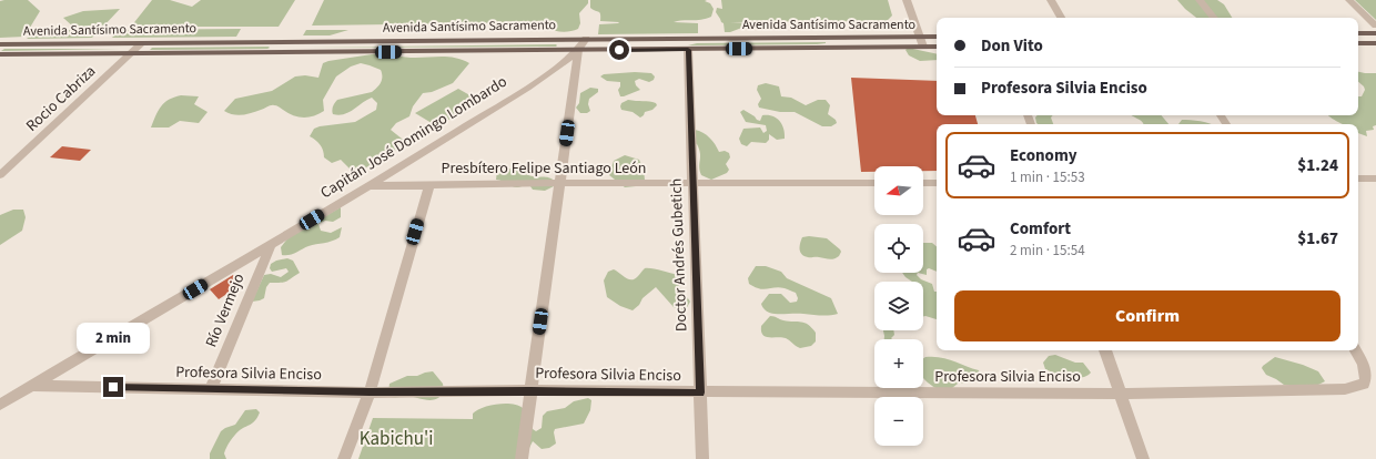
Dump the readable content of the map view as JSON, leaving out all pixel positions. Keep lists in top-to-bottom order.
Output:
{
  "streets": {
    "main road": ["Avenida Santísimo Sacramento"],
    "street": [
      "Rocio Cabriza",
      "Capitán José Domingo Lombardo",
      "Presbítero Felipe Santiago León",
      "Doctor Andrés Gubetich",
      "Río Vermejo",
      "Profesora Silvia Enciso"
    ]
  },
  "crossings": [
    ["Avenida Santísimo Sacramento", "Rocio Cabriza"],
    ["Avenida Santísimo Sacramento", "Capitán José Domingo Lombardo"],
    ["Avenida Santísimo Sacramento", "Doctor Andrés Gubetich"],
    ["Capitán José Domingo Lombardo", "Presbítero Felipe Santiago León"],
    ["Capitán José Domingo Lombardo", "Río Vermejo"],
    ["Capitán José Domingo Lombardo", "Profesora Silvia Enciso"],
    ["Presbítero Felipe Santiago León", "Doctor Andrés Gubetich"],
    ["Doctor Andrés Gubetich", "Profesora Silvia Enciso"],
    ["Río Vermejo", "Profesora Silvia Enciso"]
  ],
  "parks": ["Kabichu'i"],
  "north": "left",
  "page": {
    "banner": ["Don Vito", "Profesora Silvia Enciso"],
    "list": [
      {
        "name": "Economy",
        "note": "1 min · 15:53",
        "value": "$1.24"
      },
      {
        "name": "Comfort",
        "note": "2 min · 15:54",
        "value": "$1.67"
      }
    ],
    "map_buttons": ["+", "−"],
    "buttons": "Confirm",
    "bubble": "2 min"
  }
}
